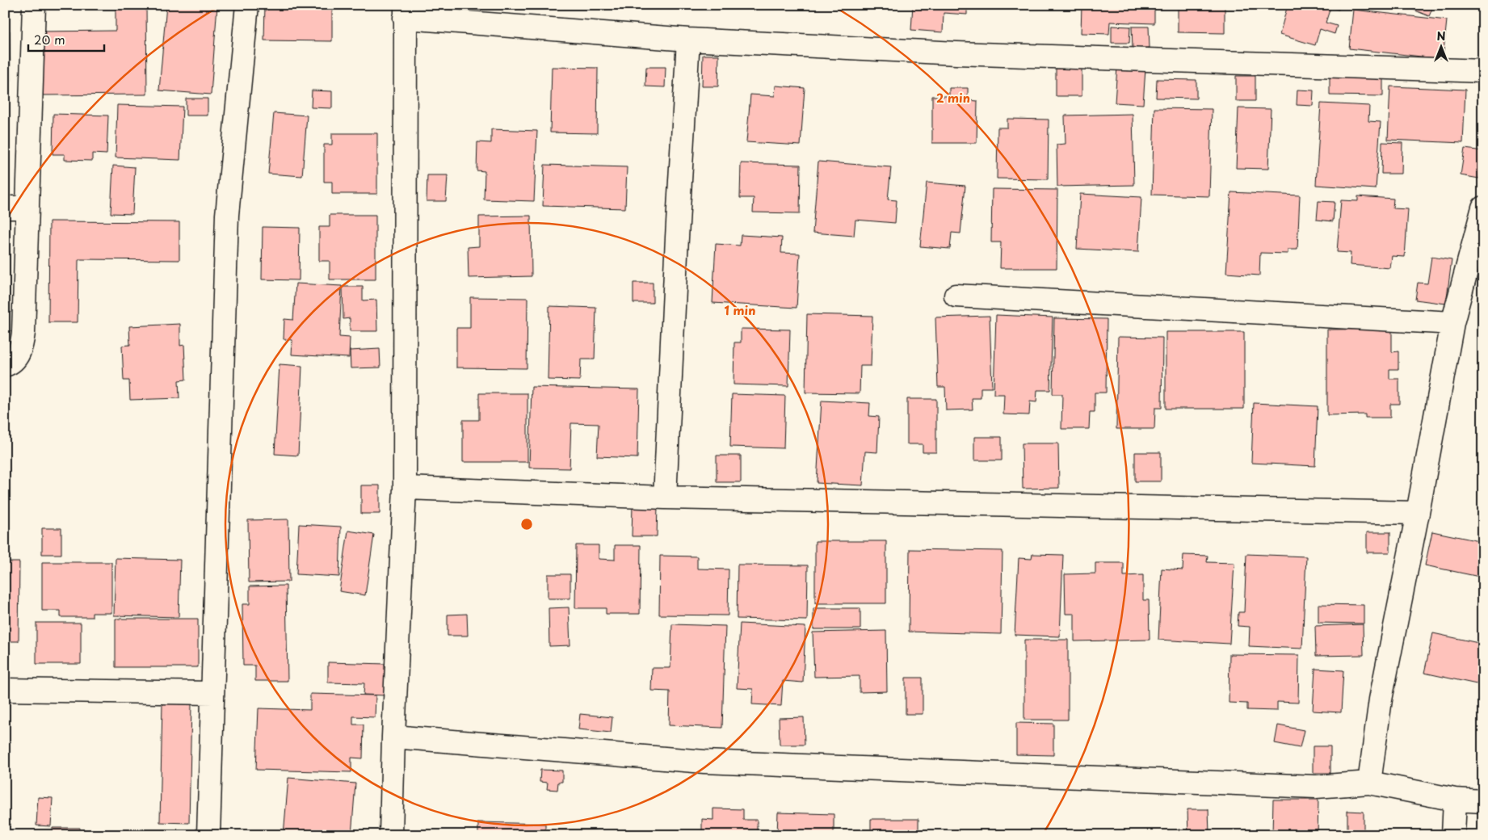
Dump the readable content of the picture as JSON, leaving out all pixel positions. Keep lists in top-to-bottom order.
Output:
{
  "scale_bar": "20 m",
  "north": "top",
  "rings": ["2 min", "1 min"]
}
